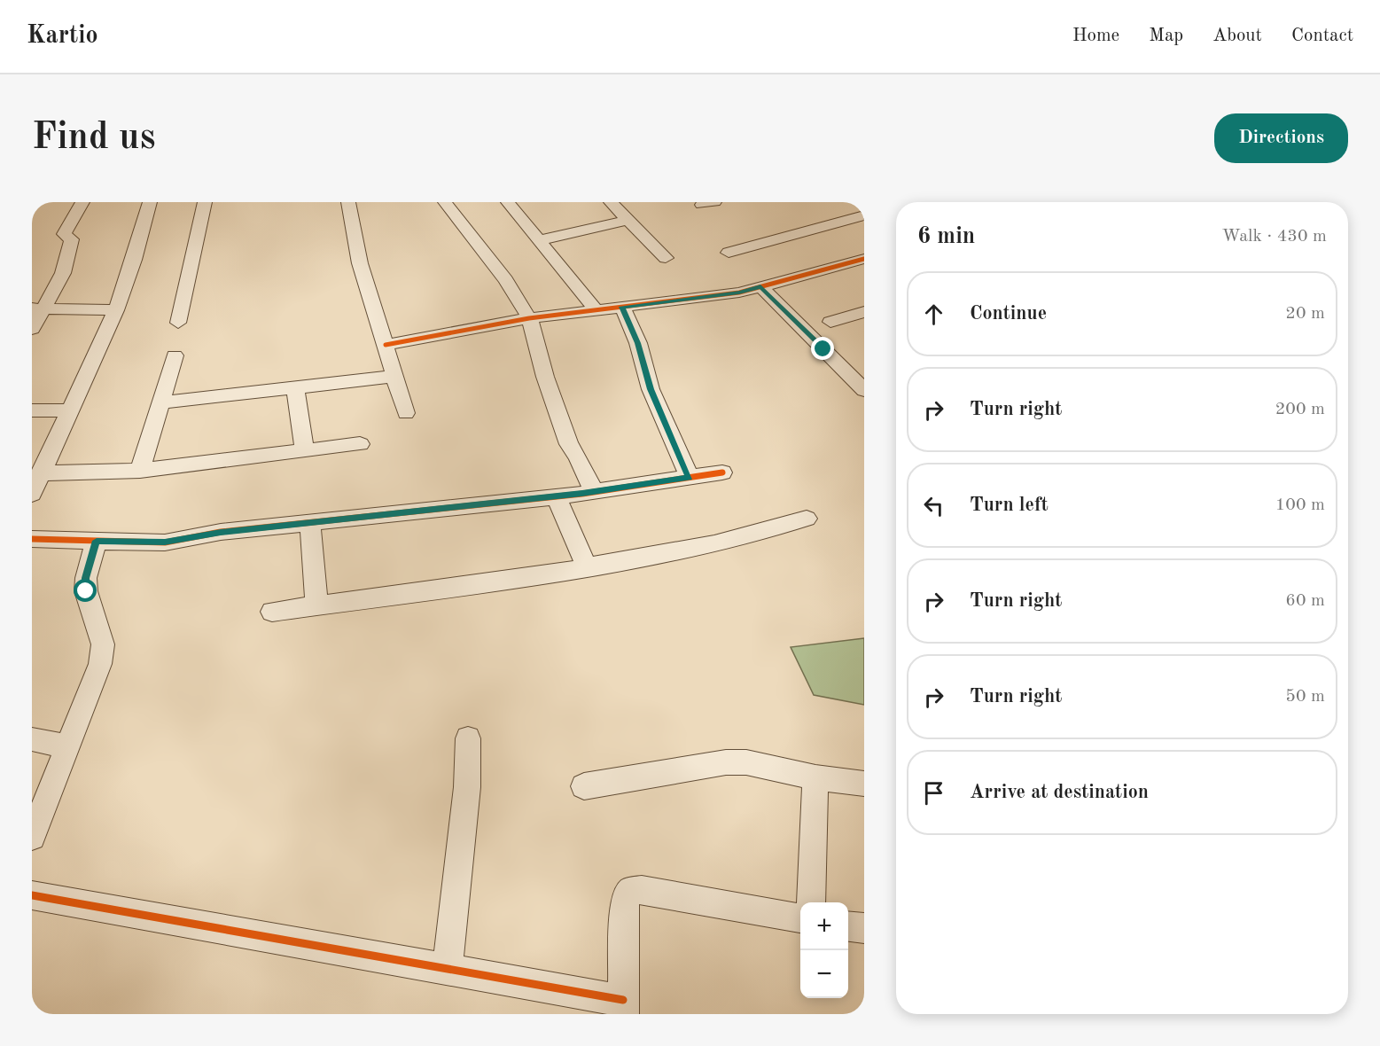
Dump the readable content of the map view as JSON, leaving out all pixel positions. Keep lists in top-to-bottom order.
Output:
{
  "page": {
    "header": "Kartio",
    "nav": [
      "Home",
      "Map",
      "About",
      "Contact"
    ],
    "buttons": "Directions",
    "title": "Find us",
    "heading": ["6 min", "Walk · 430 m"],
    "list": [
      ["Continue", "20 m"],
      ["Turn right", "200 m"],
      ["Turn left", "100 m"],
      ["Turn right", "60 m"],
      ["Turn right", "50 m"],
      "Arrive at destination"
    ],
    "map_buttons": ["+", "−"]
  }
}
